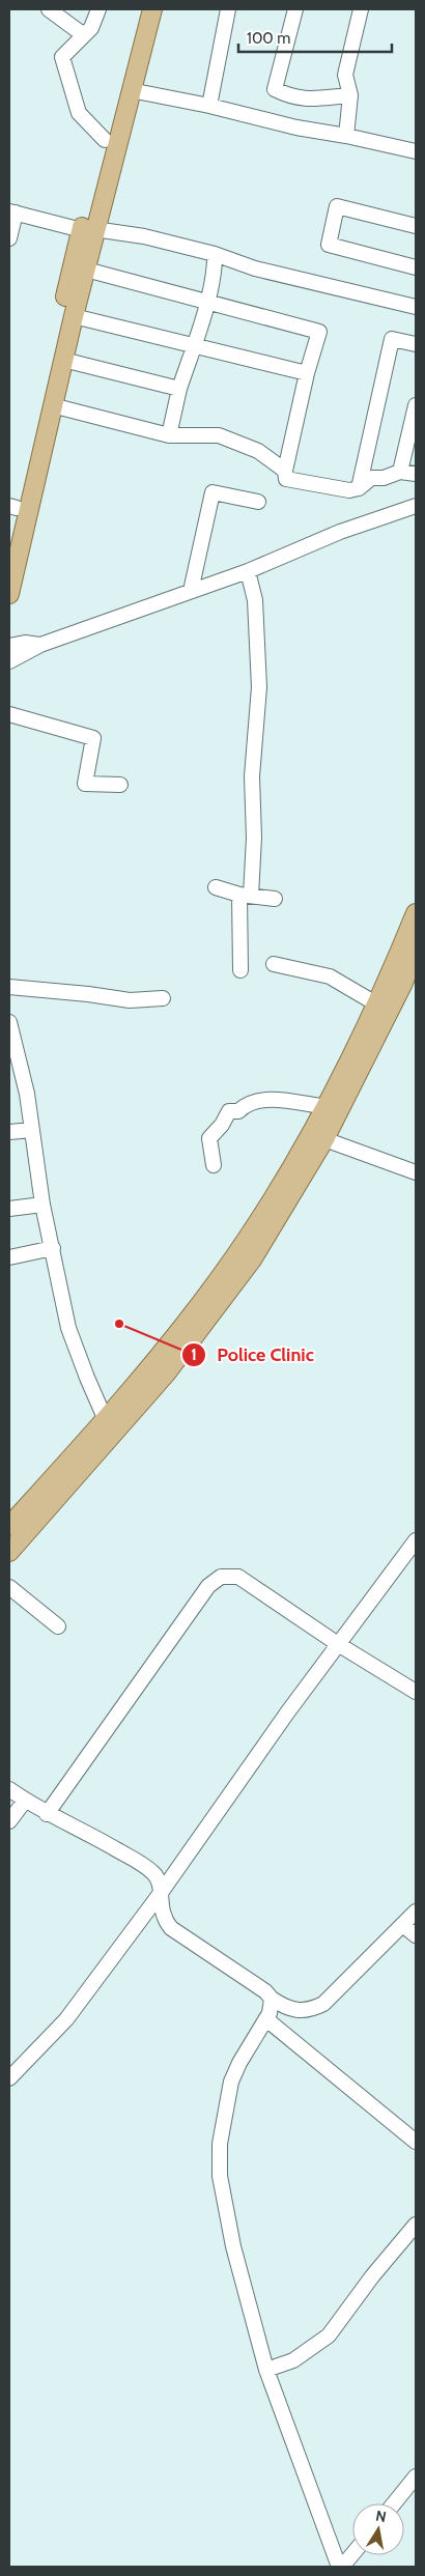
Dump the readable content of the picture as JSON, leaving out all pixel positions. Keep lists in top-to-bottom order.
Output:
{
  "places": ["Police Clinic"],
  "scale_bar": "100 m",
  "north": "top"
}
